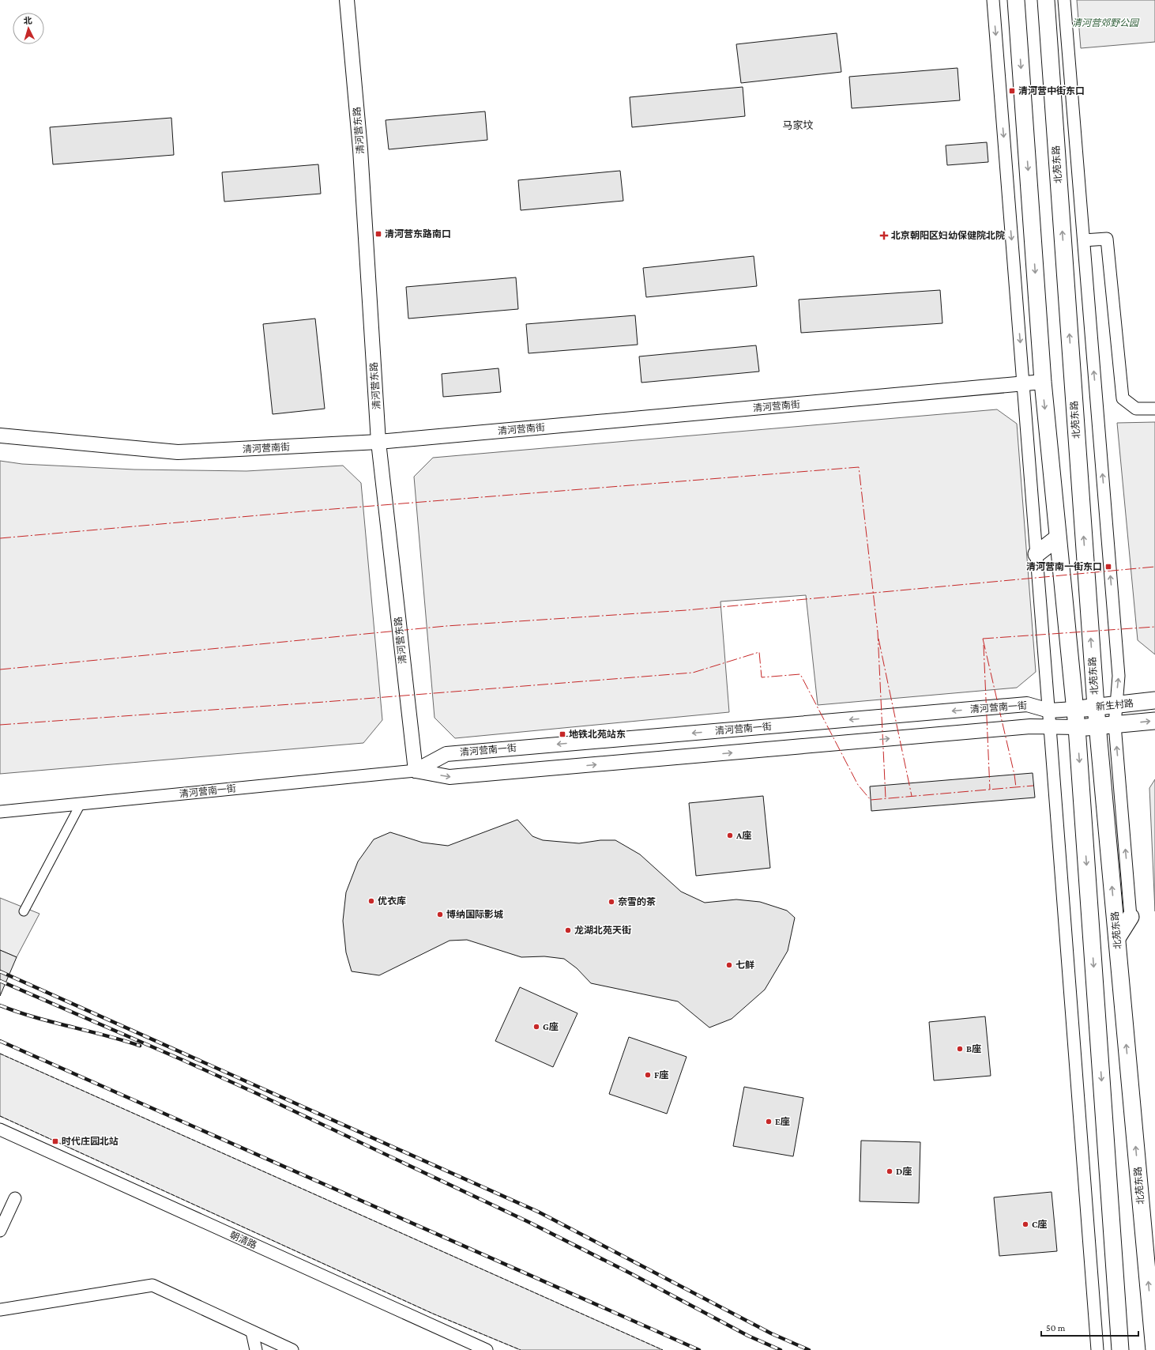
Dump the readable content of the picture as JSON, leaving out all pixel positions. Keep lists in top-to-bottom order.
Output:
{
  "streets": {
    "main road": ["北苑东路", "新生村路"],
    "street": [
      "清河营东路",
      "清河营南街",
      "清河营南一街",
      "朝清路"
    ]
  },
  "crossings": [
    ["清河营东路", "清河营南街"],
    ["清河营东路", "清河营南一街"],
    ["北苑东路", "新生村路"],
    ["新生村路", "清河营南一街"]
  ],
  "districts": ["马家坟"],
  "parks": ["清河营郊野公园"],
  "places": {
    "transit": [
      "清河营中街东口",
      "清河营东路南口",
      "清河营南一街东口",
      "地铁北苑站东",
      "时代庄园北站"
    ],
    "health": ["北京朝阳区妇幼保健院北院"],
    "other": [
      "A座",
      "优衣库",
      "奈雪的茶",
      "博纳国际影城",
      "龙湖北苑天街",
      "七鲜",
      "G座",
      "B座",
      "F座",
      "E座",
      "D座",
      "C座"
    ]
  },
  "scale_bar": "50 m",
  "north": "top"
}
